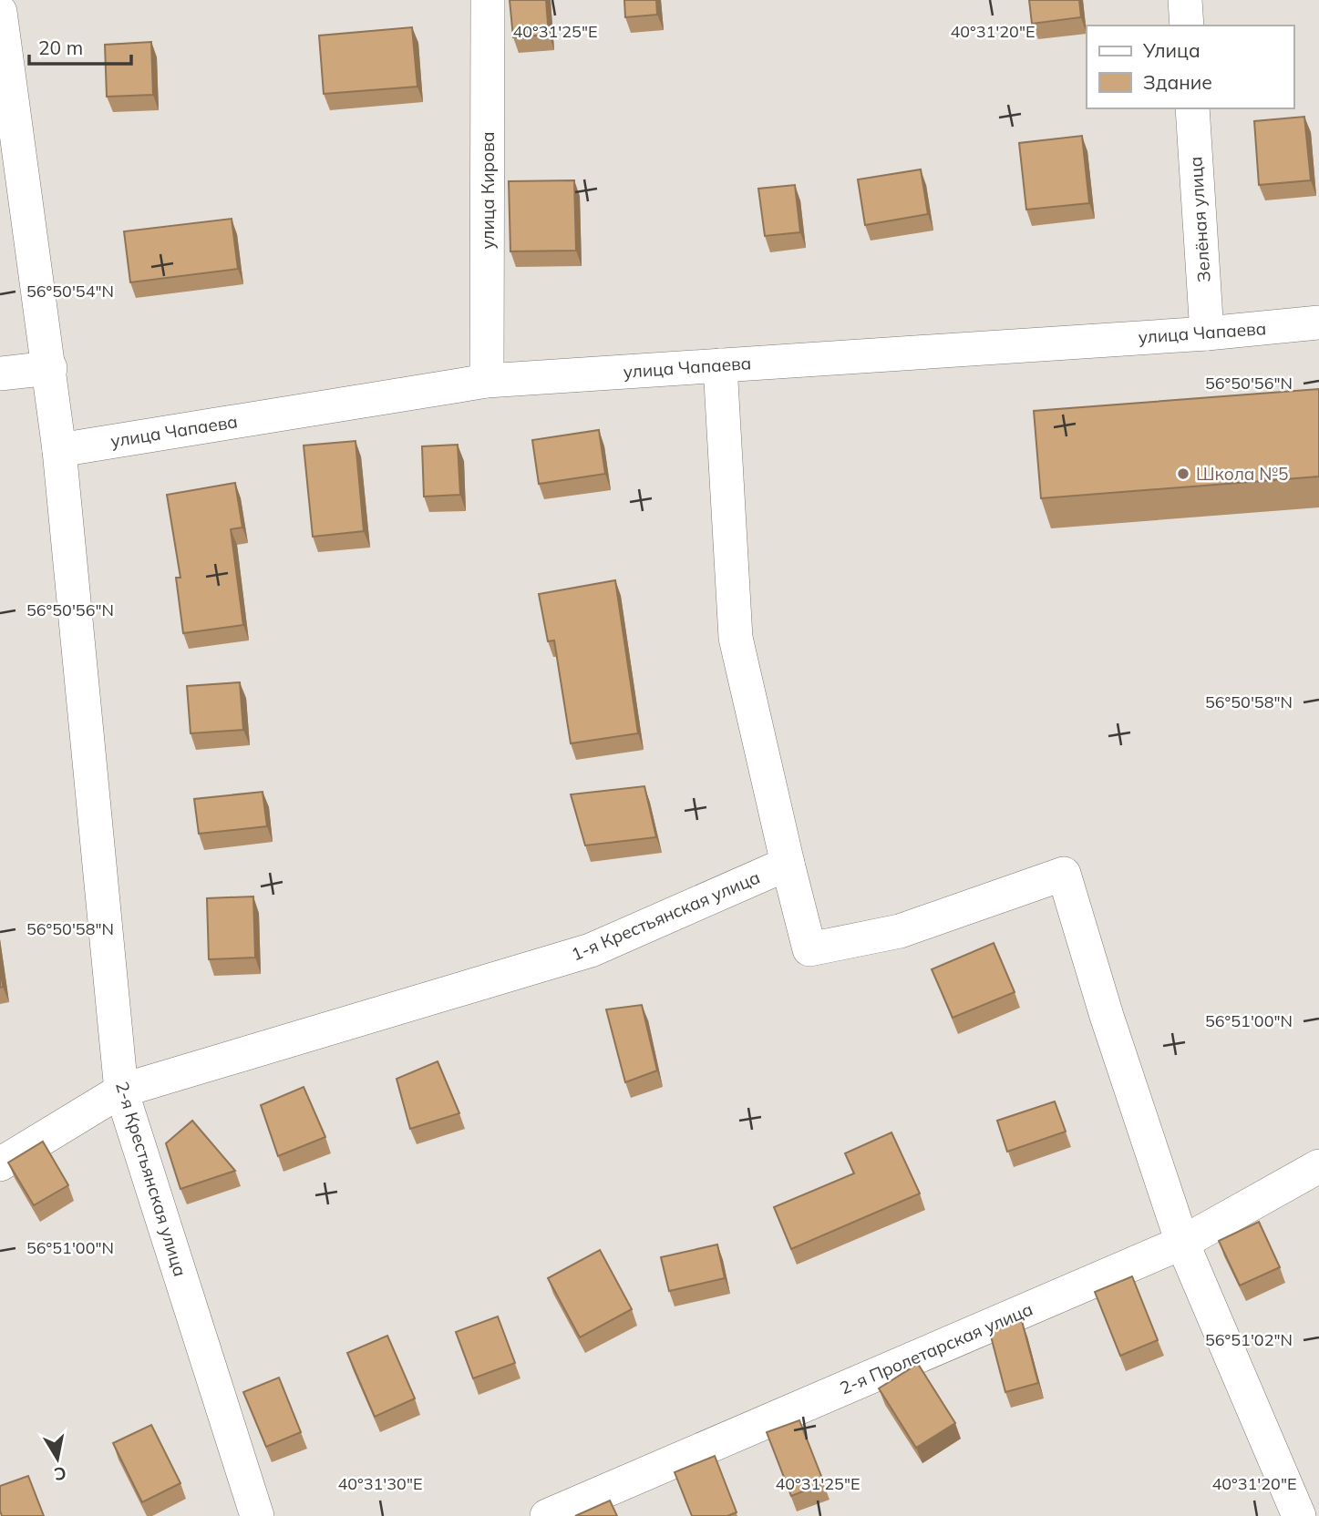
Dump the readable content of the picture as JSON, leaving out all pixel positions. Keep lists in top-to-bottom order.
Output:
{
  "streets": {
    "street": [
      "улица Кирова",
      "Зелёная улица",
      "улица Чапаева",
      "1-я Крестьянская улица",
      "2-я Крестьянская улица",
      "2-я Пролетарская улица"
    ]
  },
  "crossings": [
    ["улица Кирова", "улица Чапаева"],
    ["Зелёная улица", "улица Чапаева"],
    ["улица Чапаева", "2-я Крестьянская улица"],
    ["1-я Крестьянская улица", "2-я Крестьянская улица"]
  ],
  "places": ["Школа №5"],
  "legend": ["Улица", "Здание"],
  "scale_bar": "20 m",
  "north": "bottom",
  "coordinates": [
    "40°31'25\"E",
    "40°31'20\"E",
    "56°50'54\"N",
    "56°50'56\"N",
    "56°50'58\"N",
    "56°51'00\"N",
    "56°51'02\"N",
    "40°31'30\"E"
  ]
}
